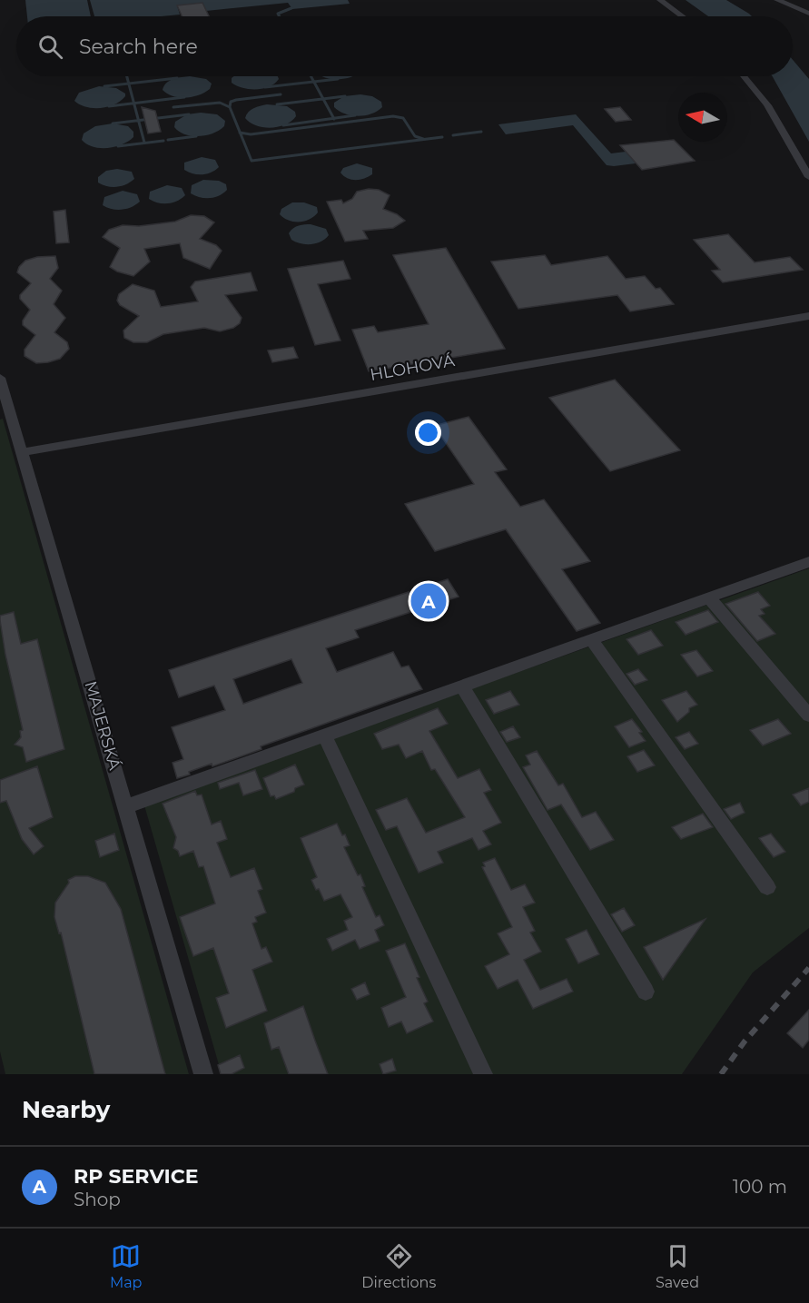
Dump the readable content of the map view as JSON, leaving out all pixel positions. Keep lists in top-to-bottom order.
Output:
{
  "streets": {
    "street": ["HLOHOVÁ", "MAJERSKÁ"]
  },
  "crossings": [
    ["HLOHOVÁ", "MAJERSKÁ"]
  ],
  "north": "left",
  "page": {
    "search": "Search here",
    "pins": "A",
    "heading": "Nearby",
    "list": [
      {
        "mark": "A",
        "name": "RP SERVICE",
        "note": "Shop",
        "value": "100 m"
      }
    ],
    "nav": ["Map", "Directions", "Saved"]
  }
}
